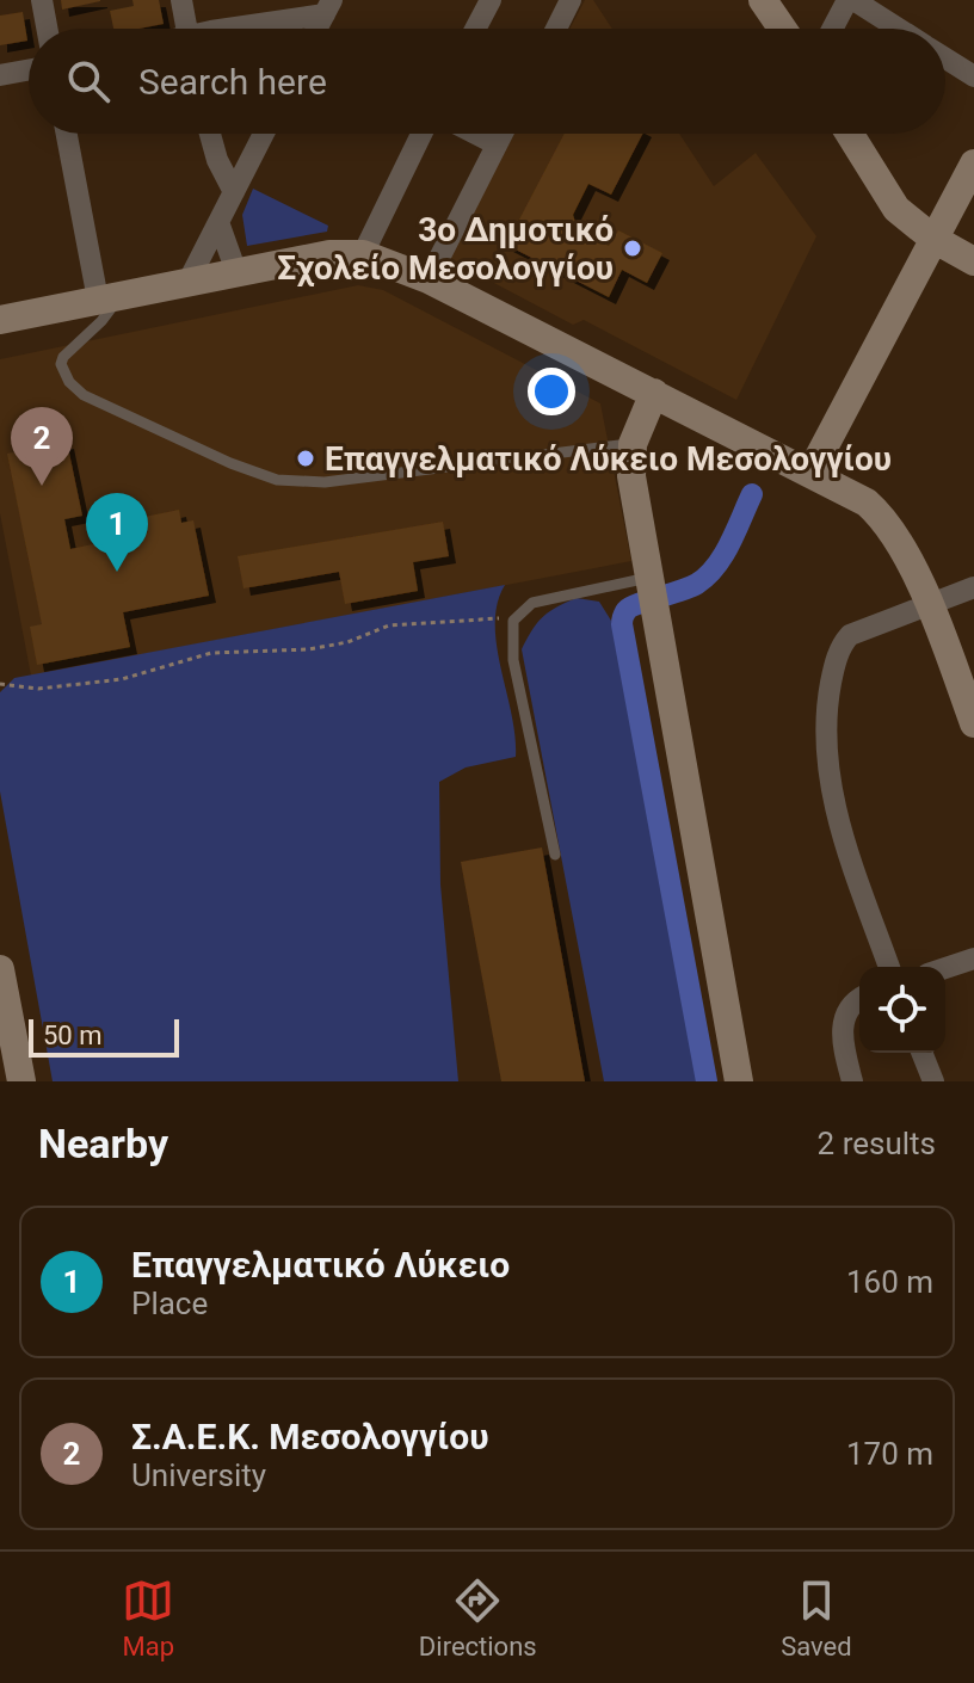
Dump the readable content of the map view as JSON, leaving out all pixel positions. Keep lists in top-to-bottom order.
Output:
{
  "places": ["3ο Δημοτικό Σχολείο Μεσολογγίου", "Επαγγελματικό Λύκειο Μεσολογγίου"],
  "scale_bar": "50 m",
  "page": {
    "search": "Search here",
    "pins": ["2", "1"],
    "scale": "50 m",
    "heading": ["Nearby", "2 results"],
    "list": [
      {
        "mark": "1",
        "name": "Επαγγελματικό Λύκειο",
        "note": "Place",
        "value": "160 m"
      },
      {
        "mark": "2",
        "name": "Σ.Α.Ε.Κ. Μεσολογγίου",
        "note": "University",
        "value": "170 m"
      }
    ],
    "nav": ["Map", "Directions", "Saved"]
  }
}
